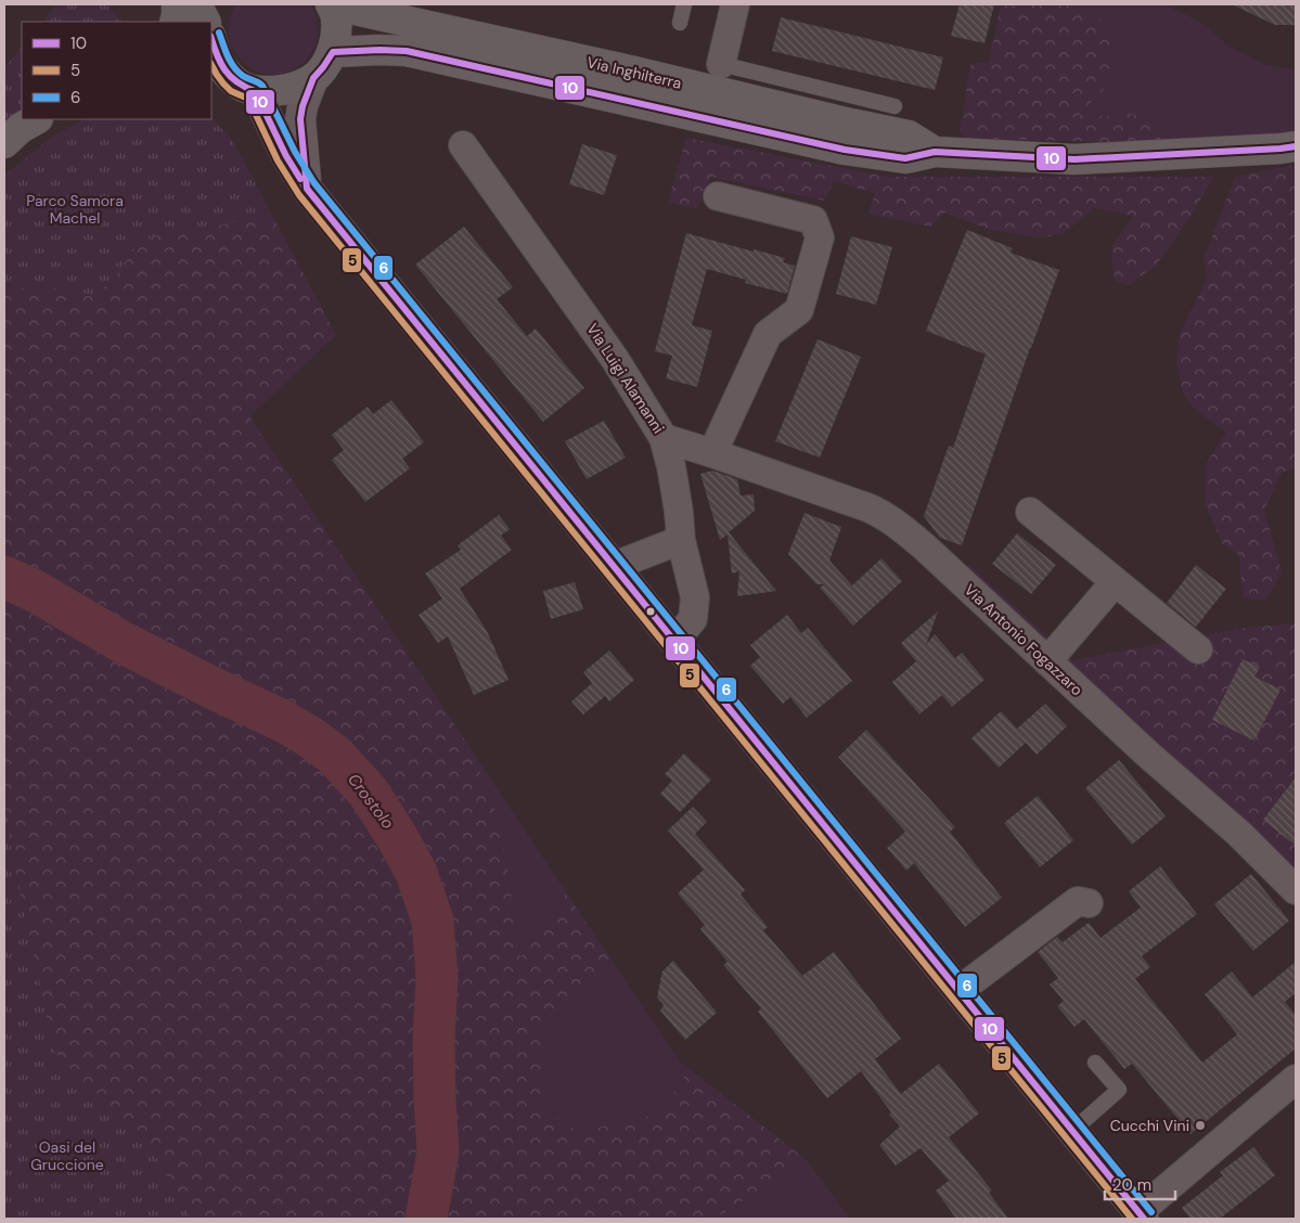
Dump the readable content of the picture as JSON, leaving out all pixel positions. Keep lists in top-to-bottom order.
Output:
{
  "streets": {
    "main road": ["Via Inghilterra"],
    "street": ["Via Luigi Alamanni", "Via Antonio Fogazzaro"]
  },
  "crossings": [
    ["Via Luigi Alamanni", "Via Antonio Fogazzaro"]
  ],
  "water": ["Crostolo"],
  "parks": ["Parco Samora Machel", "Oasi del Gruccione"],
  "places": ["Cucchi Vini"],
  "lines": ["transit line 6", "transit line 10", "transit line 5"],
  "legend": ["10", "5", "6"],
  "scale_bar": "20 m"
}
